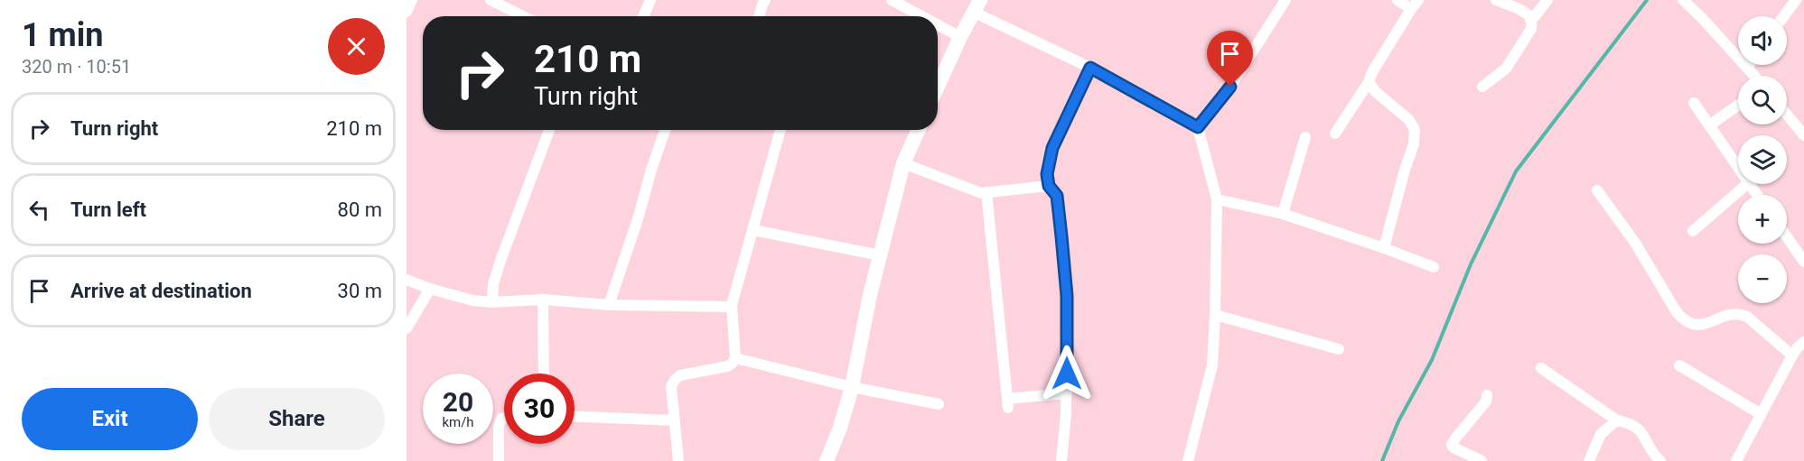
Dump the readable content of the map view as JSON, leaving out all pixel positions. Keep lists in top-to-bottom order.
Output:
{
  "page": {
    "heading": ["1 min", "320 m · 10:51"],
    "map_buttons": ["+", "−"],
    "turn": ["210 m", "Turn right"],
    "list": [
      {
        "name": "Turn right",
        "value": "210 m"
      },
      {
        "name": "Turn left",
        "value": "80 m"
      },
      {
        "name": "Arrive at destination",
        "value": "30 m"
      }
    ],
    "speed": "20 km/h",
    "limit": "30",
    "buttons": ["Exit", "Share"]
  }
}
